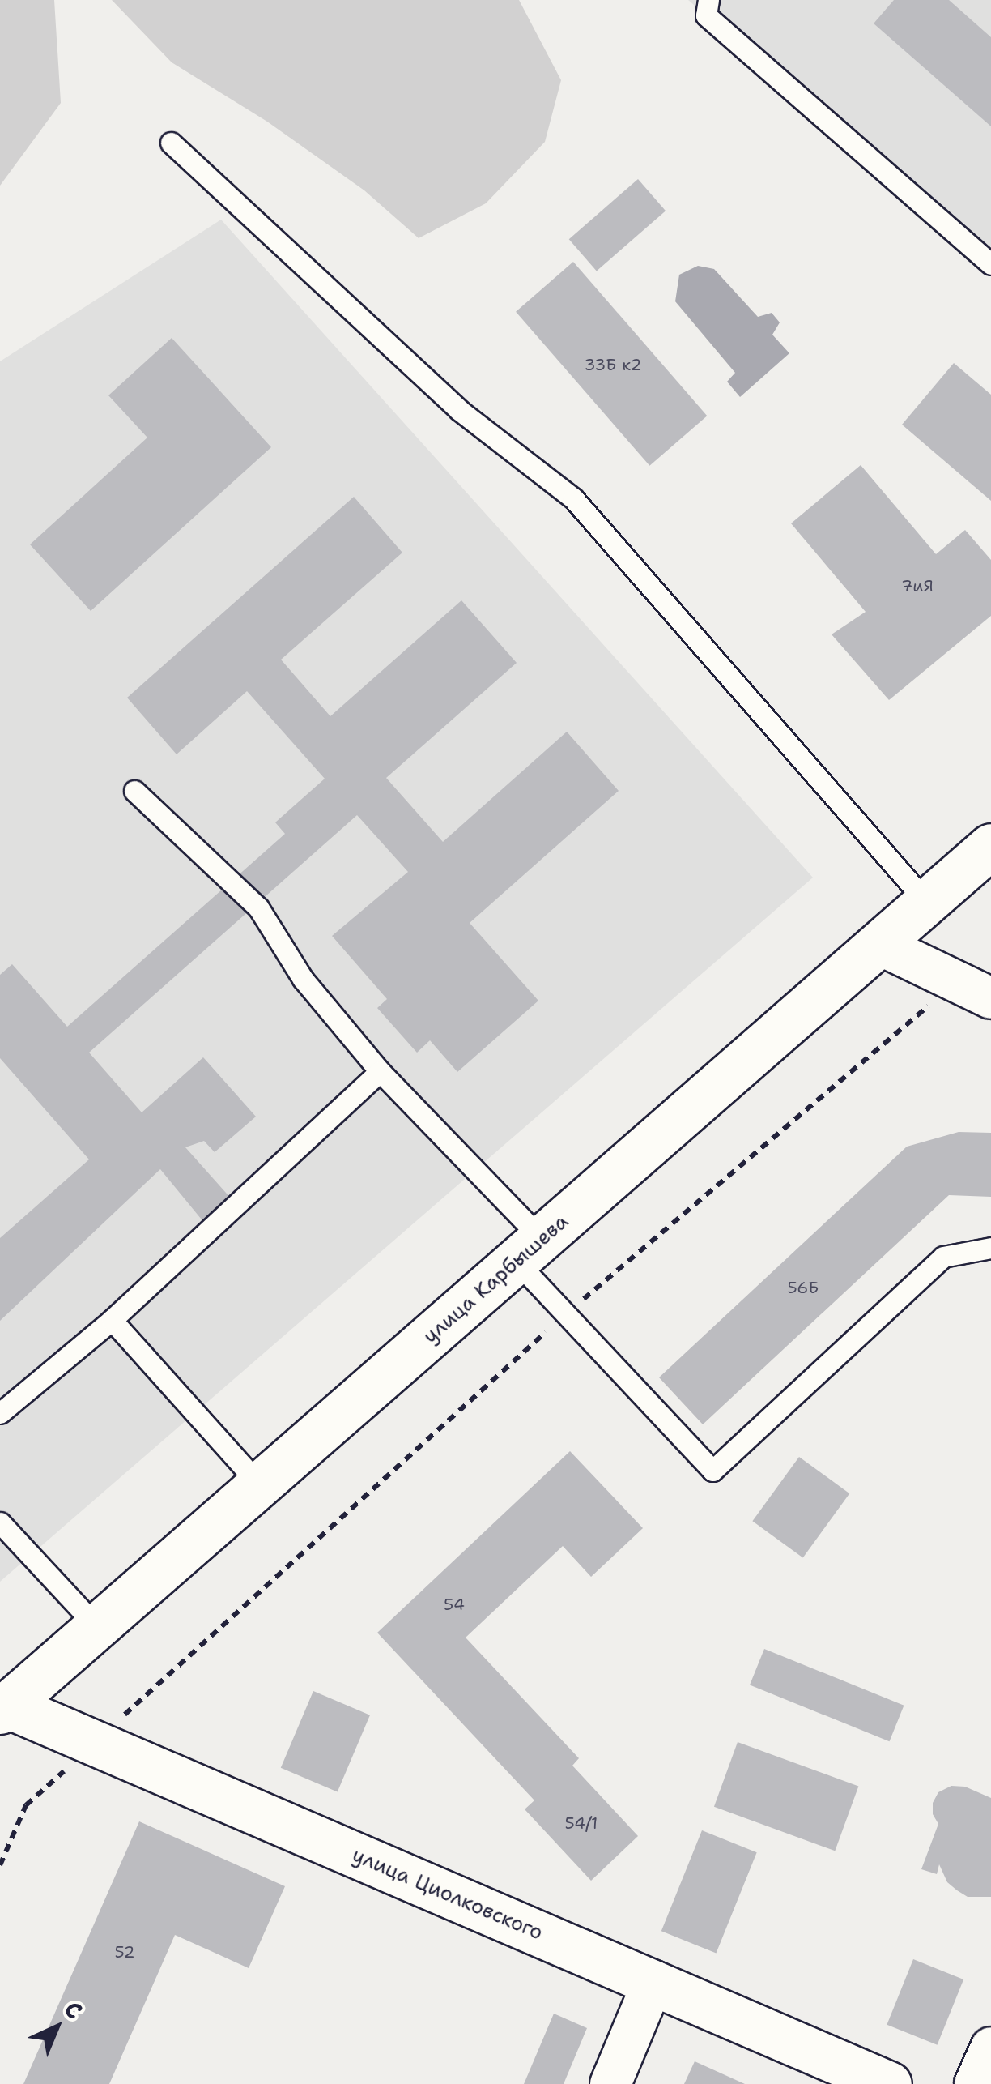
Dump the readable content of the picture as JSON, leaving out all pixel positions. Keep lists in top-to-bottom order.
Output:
{
  "streets": {
    "main road": ["улица Карбышева", "улица Циолковского"]
  },
  "crossings": [
    ["улица Карбышева", "улица Циолковского"]
  ],
  "house_numbers": [
    "33Б к2",
    "7иЯ",
    "56Б",
    "54",
    "54/1",
    "52"
  ],
  "north": "top right"
}
